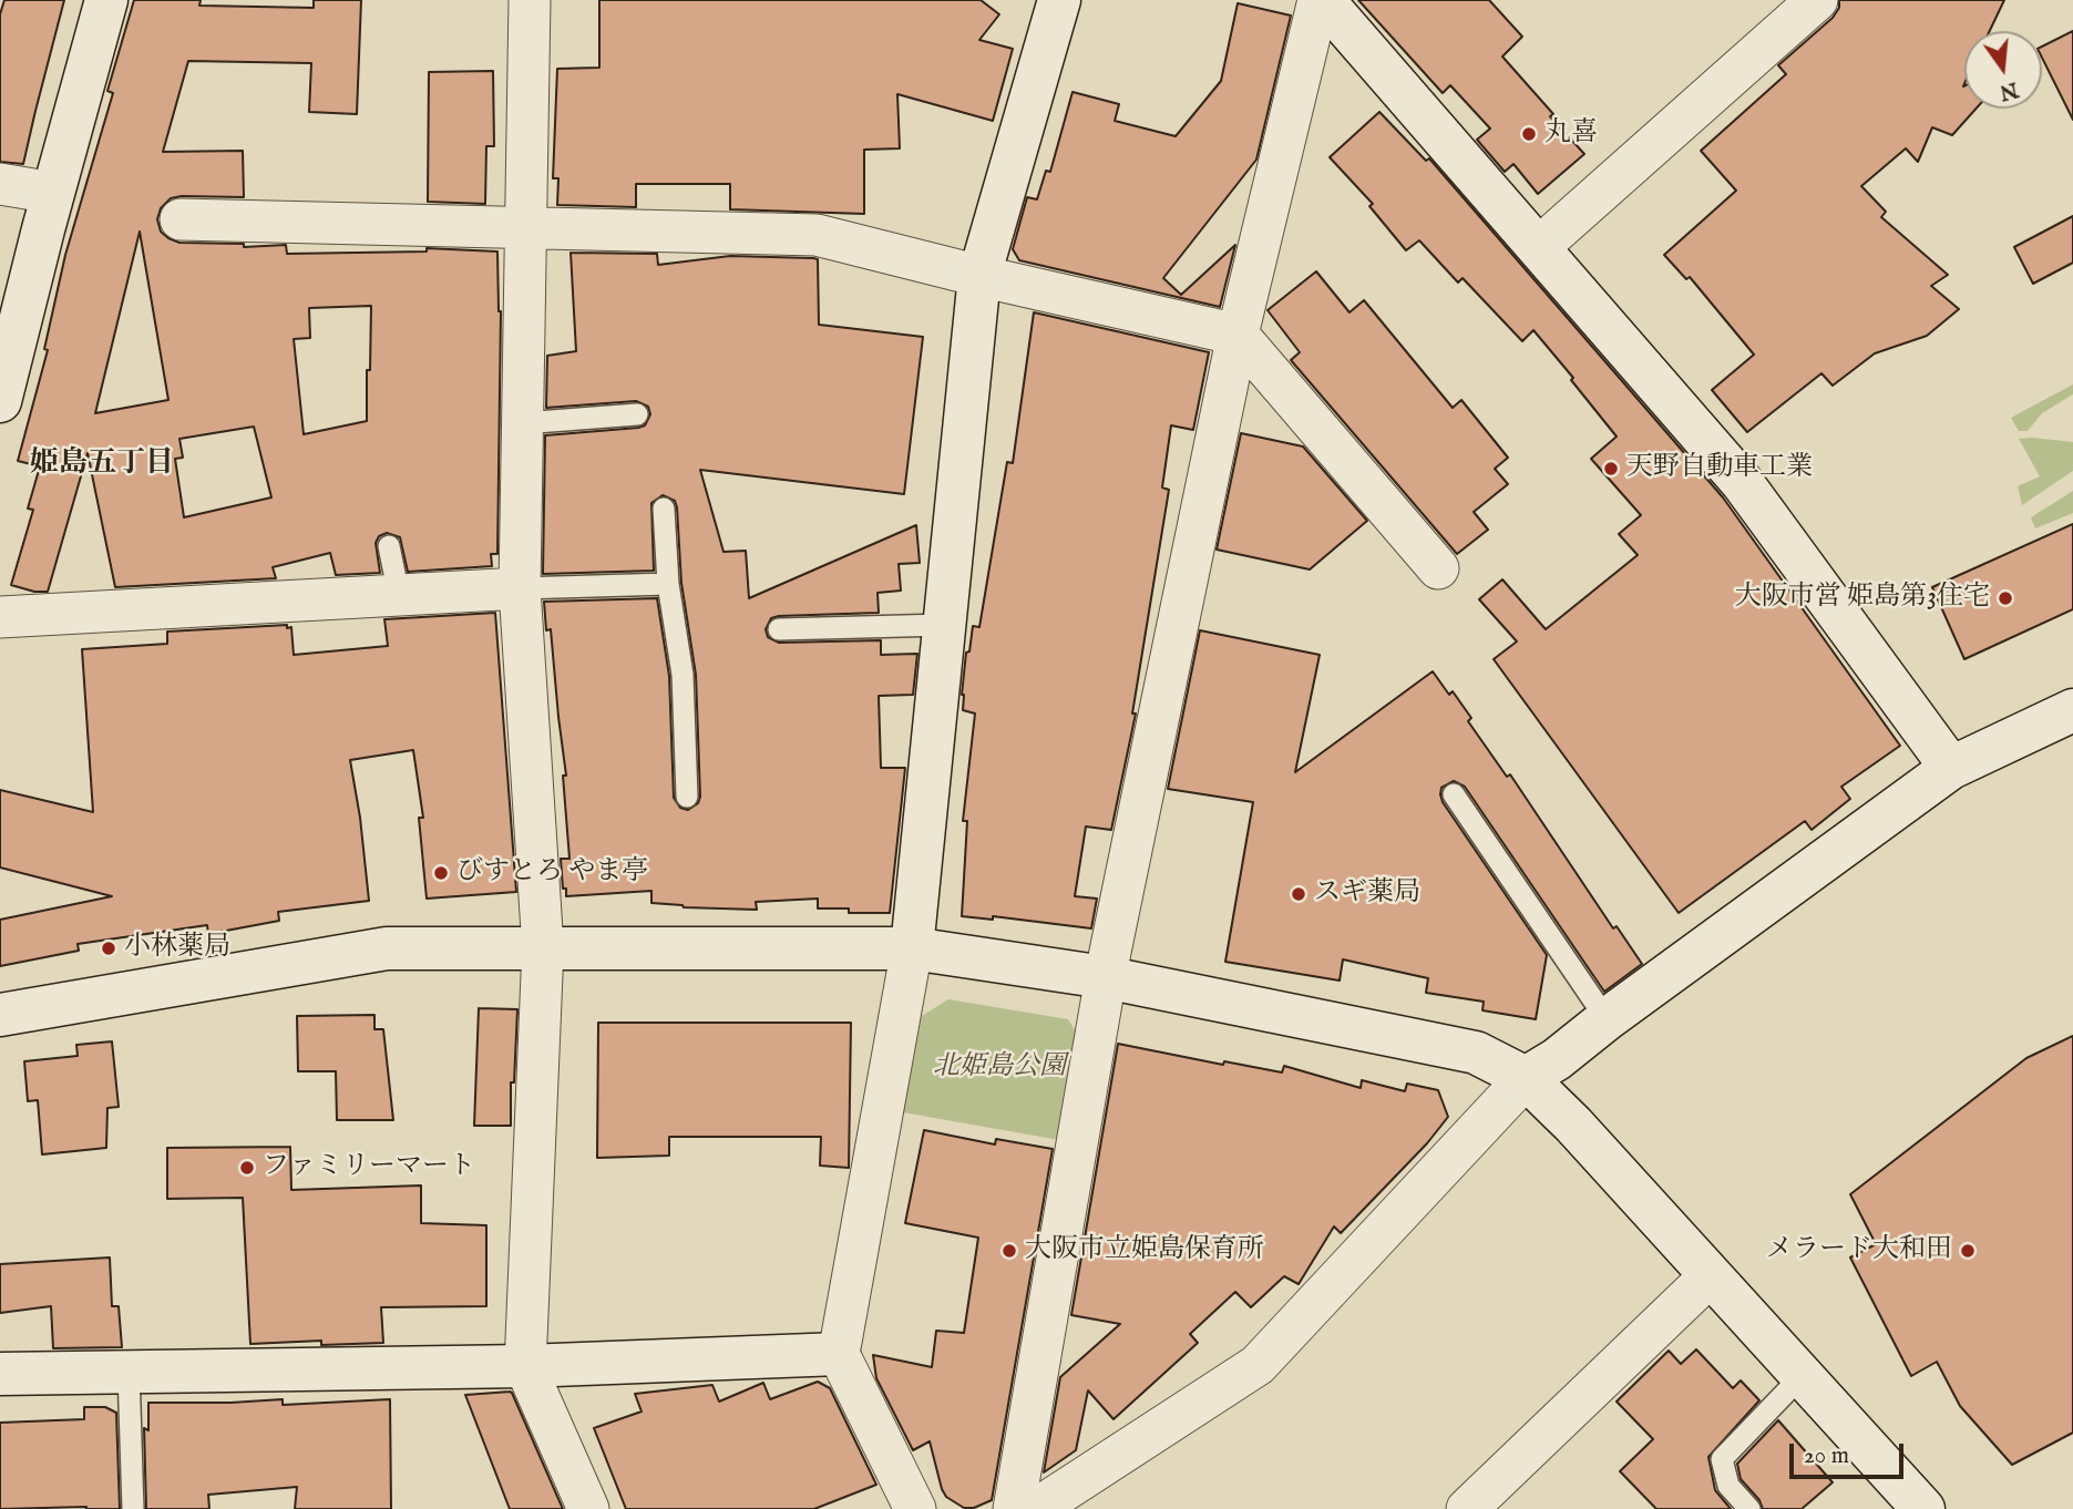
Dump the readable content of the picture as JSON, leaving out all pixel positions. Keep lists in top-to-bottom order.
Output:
{
  "districts": ["姫島五丁目"],
  "parks": ["北姫島公園"],
  "places": [
    "丸喜",
    "天野自動車工業",
    "大阪市営 姫島第3住宅",
    "びすとろ やま亭",
    "スギ薬局",
    "小林薬局",
    "ファミリーマート",
    "大阪市立姫島保育所",
    "メラード大和田"
  ],
  "scale_bar": "20 m",
  "north": "bottom"
}
